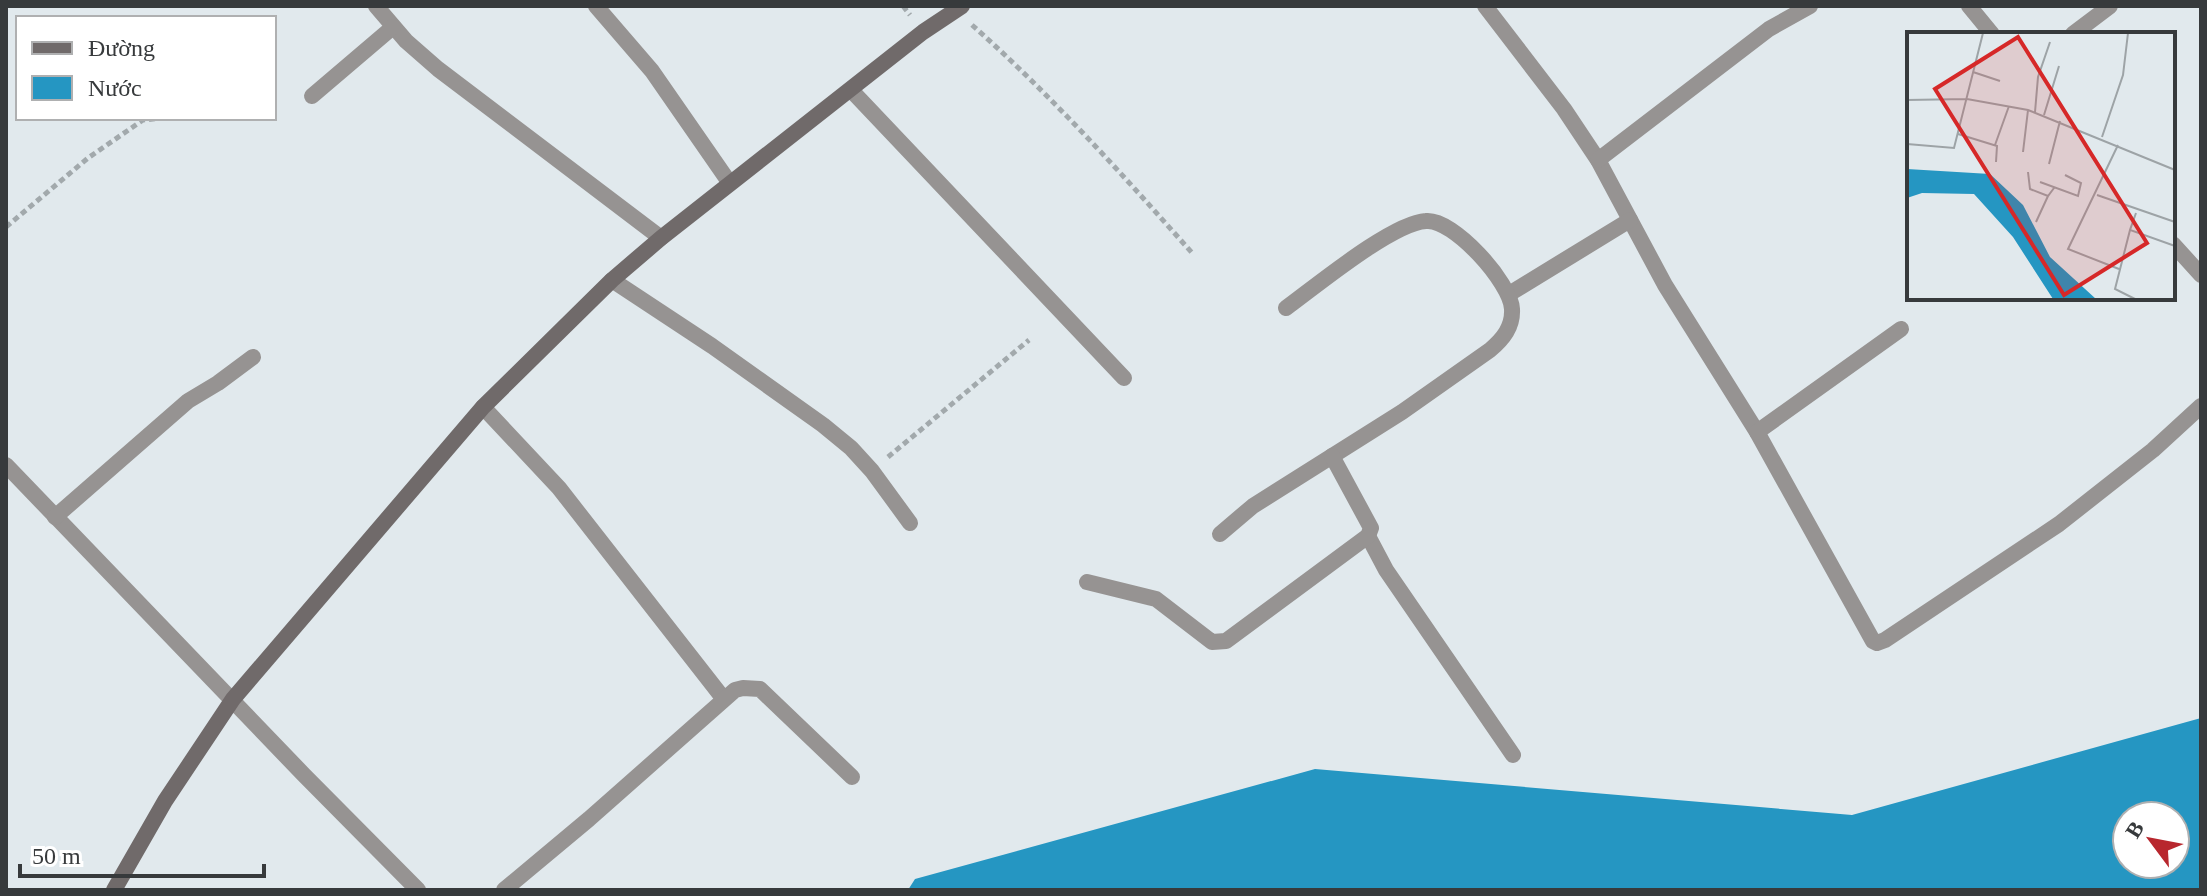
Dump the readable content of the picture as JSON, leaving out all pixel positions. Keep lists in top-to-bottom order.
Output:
{
  "legend": ["Đường", "Nước"],
  "scale_bar": "50 m",
  "north": "top left"
}
